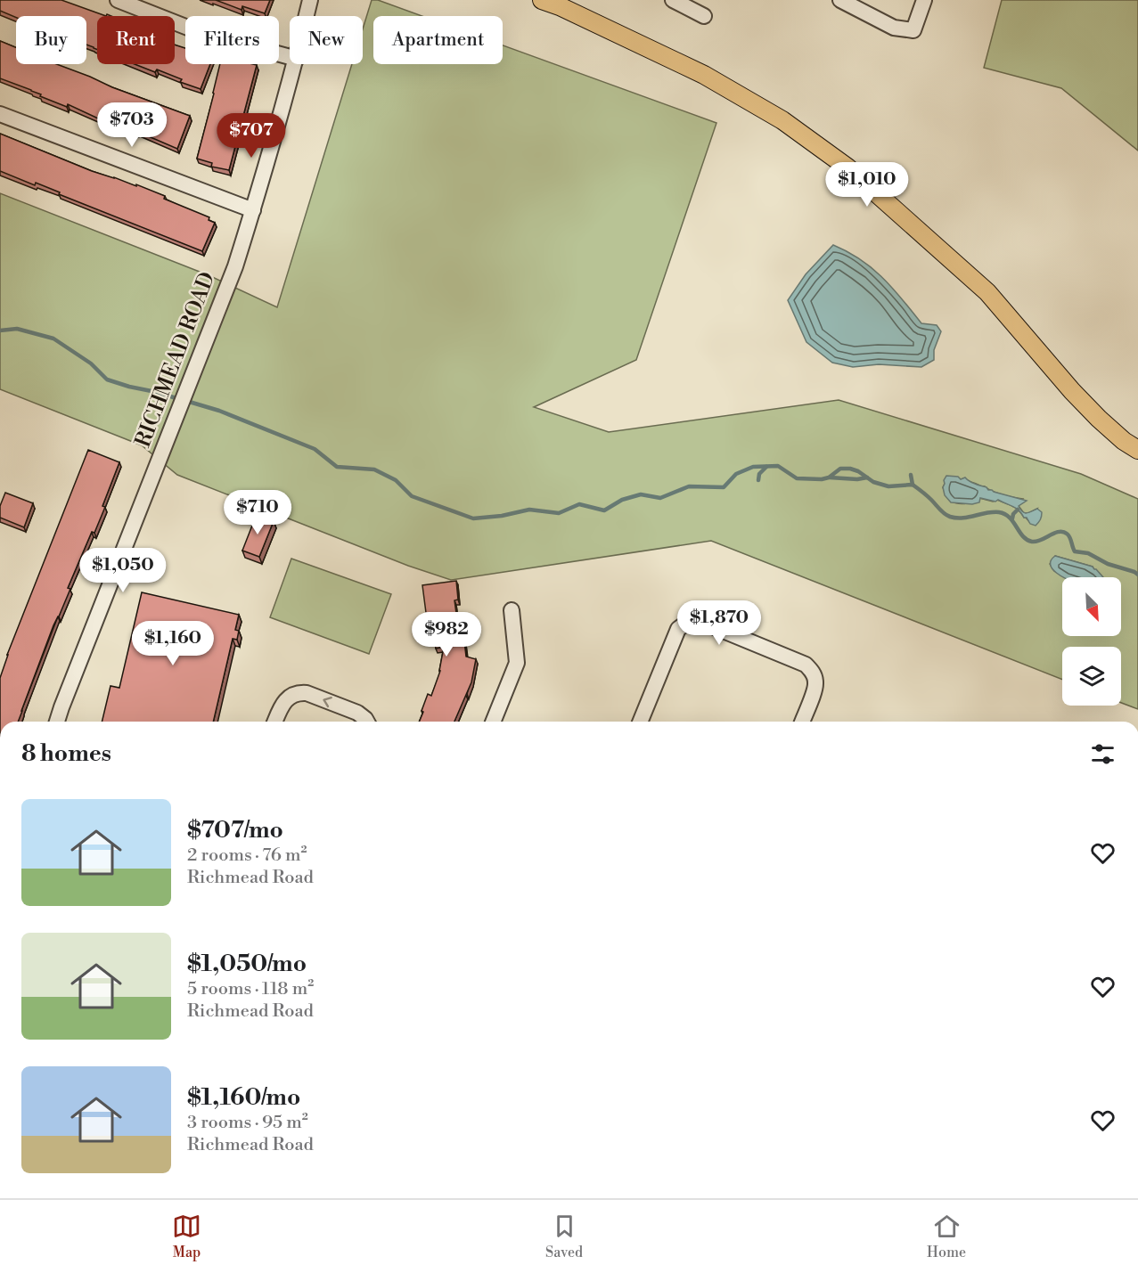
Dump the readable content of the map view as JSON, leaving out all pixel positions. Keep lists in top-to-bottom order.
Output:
{
  "streets": {
    "street": ["RICHMEAD ROAD"]
  },
  "north": "bottom right",
  "page": {
    "chip": [
      "Buy",
      "Rent",
      "Filters",
      "New",
      "Apartment"
    ],
    "price": [
      "$703",
      "$707",
      "$1,010",
      "$710",
      "$1,050",
      "$1,870",
      "$982",
      "$1,160"
    ],
    "heading": "8 homes",
    "list": [
      {
        "name": "$707/mo",
        "note": "2 rooms · 76 m² · Richmead Road"
      },
      {
        "name": "$1,050/mo",
        "note": "5 rooms · 118 m² · Richmead Road"
      },
      {
        "name": "$1,160/mo",
        "note": "3 rooms · 95 m² · Richmead Road"
      }
    ],
    "tabs": ["Map", "Saved", "Home"]
  }
}
